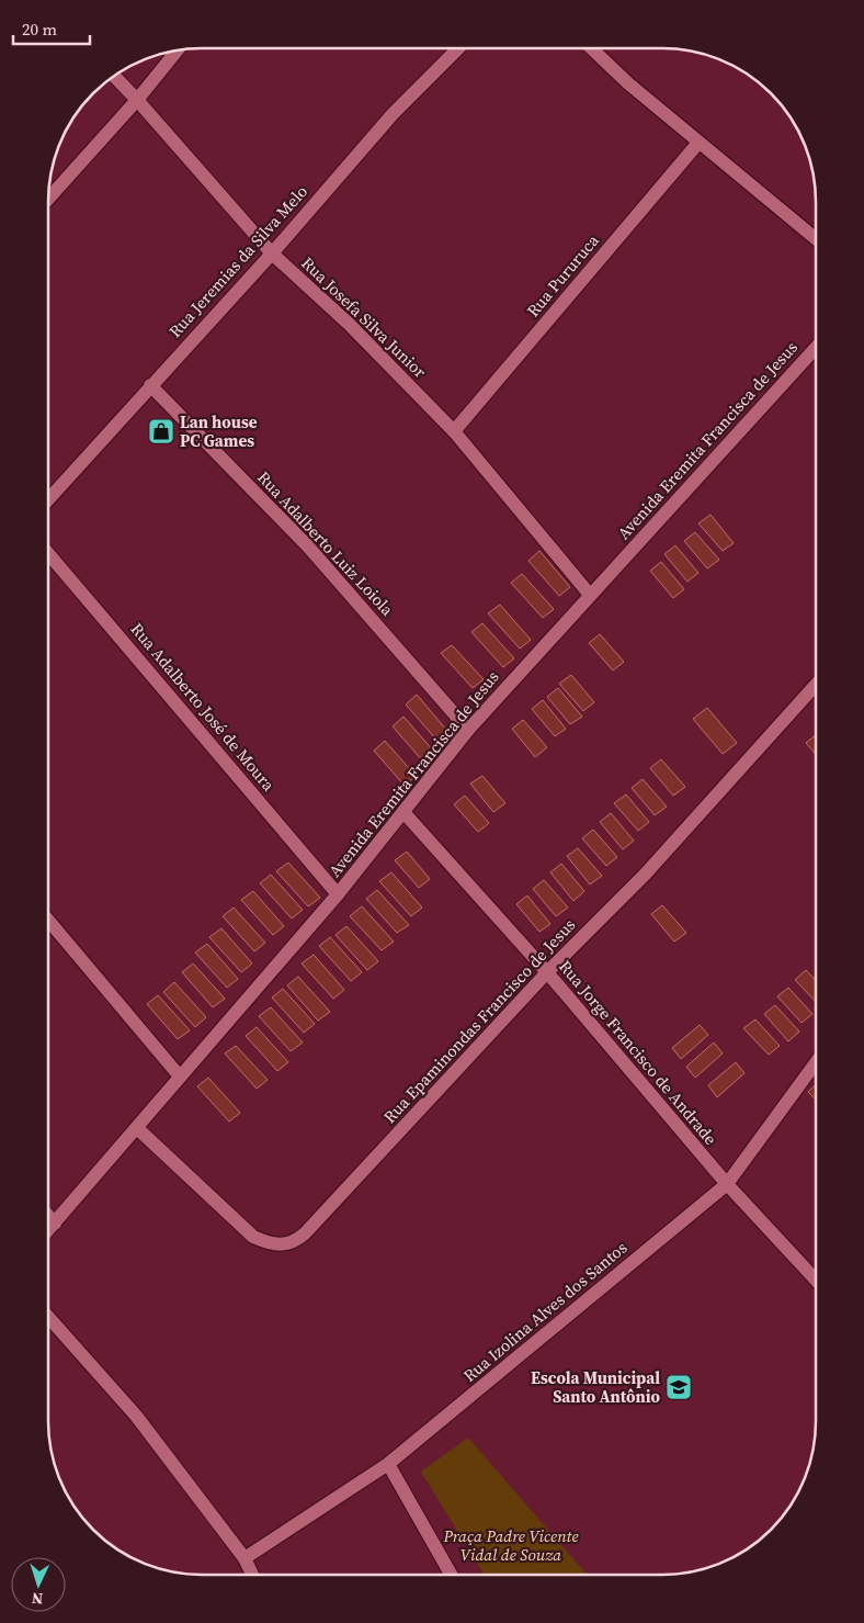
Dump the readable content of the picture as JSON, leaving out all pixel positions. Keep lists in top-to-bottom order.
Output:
{
  "streets": {
    "street": [
      "Rua Jeremias da Silva Melo",
      "Rua Pururuca",
      "Rua Josefa Silva Junior",
      "Avenida Eremita Francisca de Jesus",
      "Rua Adalberto Luiz Loiola",
      "Rua Adalberto José de Moura",
      "Rua Epaminondas Francisco de Jesus",
      "Rua Jorge Francisco de Andrade",
      "Rua Izolina Alves dos Santos"
    ]
  },
  "crossings": [
    ["Rua Jeremias da Silva Melo", "Rua Josefa Silva Junior"],
    ["Rua Jeremias da Silva Melo", "Rua Adalberto Luiz Loiola"],
    ["Rua Pururuca", "Rua Josefa Silva Junior"],
    ["Rua Josefa Silva Junior", "Avenida Eremita Francisca de Jesus"],
    ["Avenida Eremita Francisca de Jesus", "Rua Adalberto Luiz Loiola"],
    ["Avenida Eremita Francisca de Jesus", "Rua Adalberto José de Moura"],
    ["Avenida Eremita Francisca de Jesus", "Rua Epaminondas Francisco de Jesus"],
    ["Avenida Eremita Francisca de Jesus", "Rua Jorge Francisco de Andrade"],
    ["Rua Epaminondas Francisco de Jesus", "Rua Jorge Francisco de Andrade"],
    ["Rua Jorge Francisco de Andrade", "Rua Izolina Alves dos Santos"]
  ],
  "parks": ["Praça Padre Vicente Vidal de Souza"],
  "places": {
    "shop": ["Lan house PC Games"],
    "school or university": ["Escola Municipal Santo Antônio"]
  },
  "scale_bar": "20 m",
  "north": "bottom"
}
